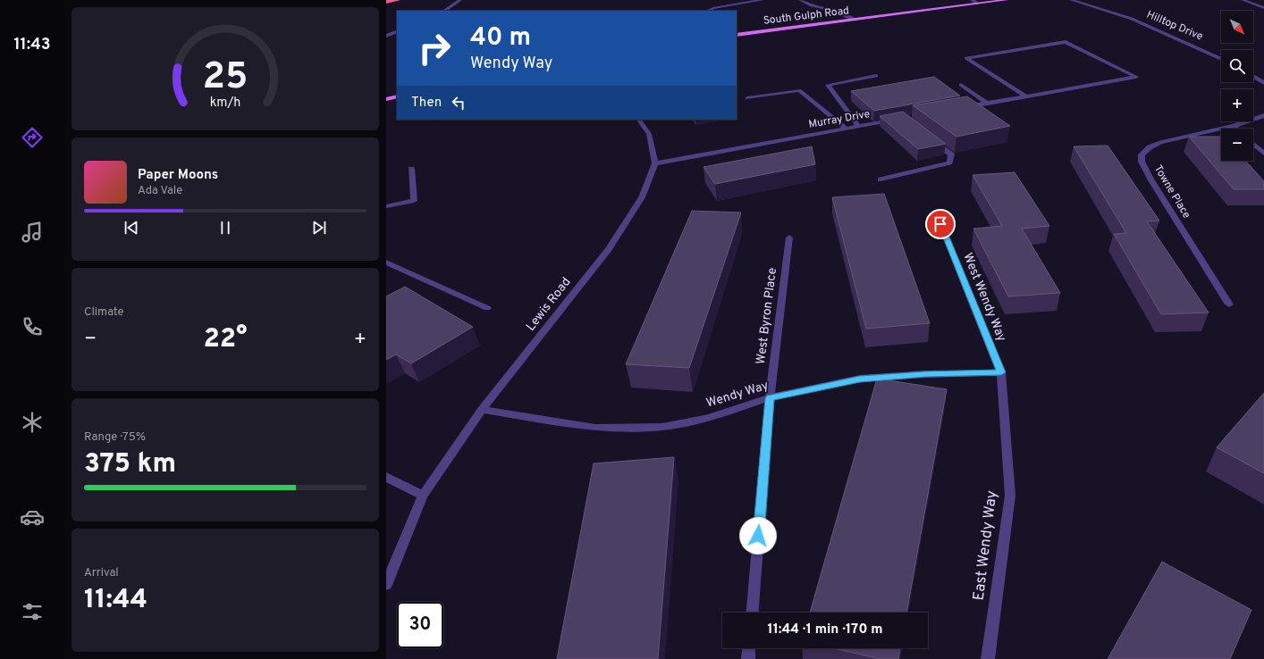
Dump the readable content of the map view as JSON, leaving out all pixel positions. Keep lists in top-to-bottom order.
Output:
{
  "streets": {
    "main road": ["South Gulph Road"],
    "street": [
      "Hilltop Drive",
      "Murray Drive",
      "Towne Place",
      "West Wendy Way",
      "Lewis Road",
      "West Byron Place",
      "Wendy Way",
      "East Wendy Way"
    ]
  },
  "crossings": [
    ["Murray Drive", "Lewis Road"],
    ["West Wendy Way", "Wendy Way"],
    ["West Wendy Way", "East Wendy Way"],
    ["Lewis Road", "Wendy Way"],
    ["West Byron Place", "Wendy Way"],
    ["Wendy Way", "East Wendy Way"]
  ],
  "north": "bottom right",
  "page": {
    "tabs": "11:43",
    "map_buttons": ["+", "−"],
    "turn": ["40 m", "Wendy Way"],
    "then": "Then",
    "song": ["Paper Moons", "Ada Vale"],
    "tile": [
      "Climate",
      ["Range · 75%", "375 km"],
      ["Arrival", "11:44"]
    ],
    "heat": ["−", "22°", "+"],
    "limit": "30",
    "trip": "11:44 · 1 min · 170 m",
    "gauge": ["25", "km/h"]
  }
}
